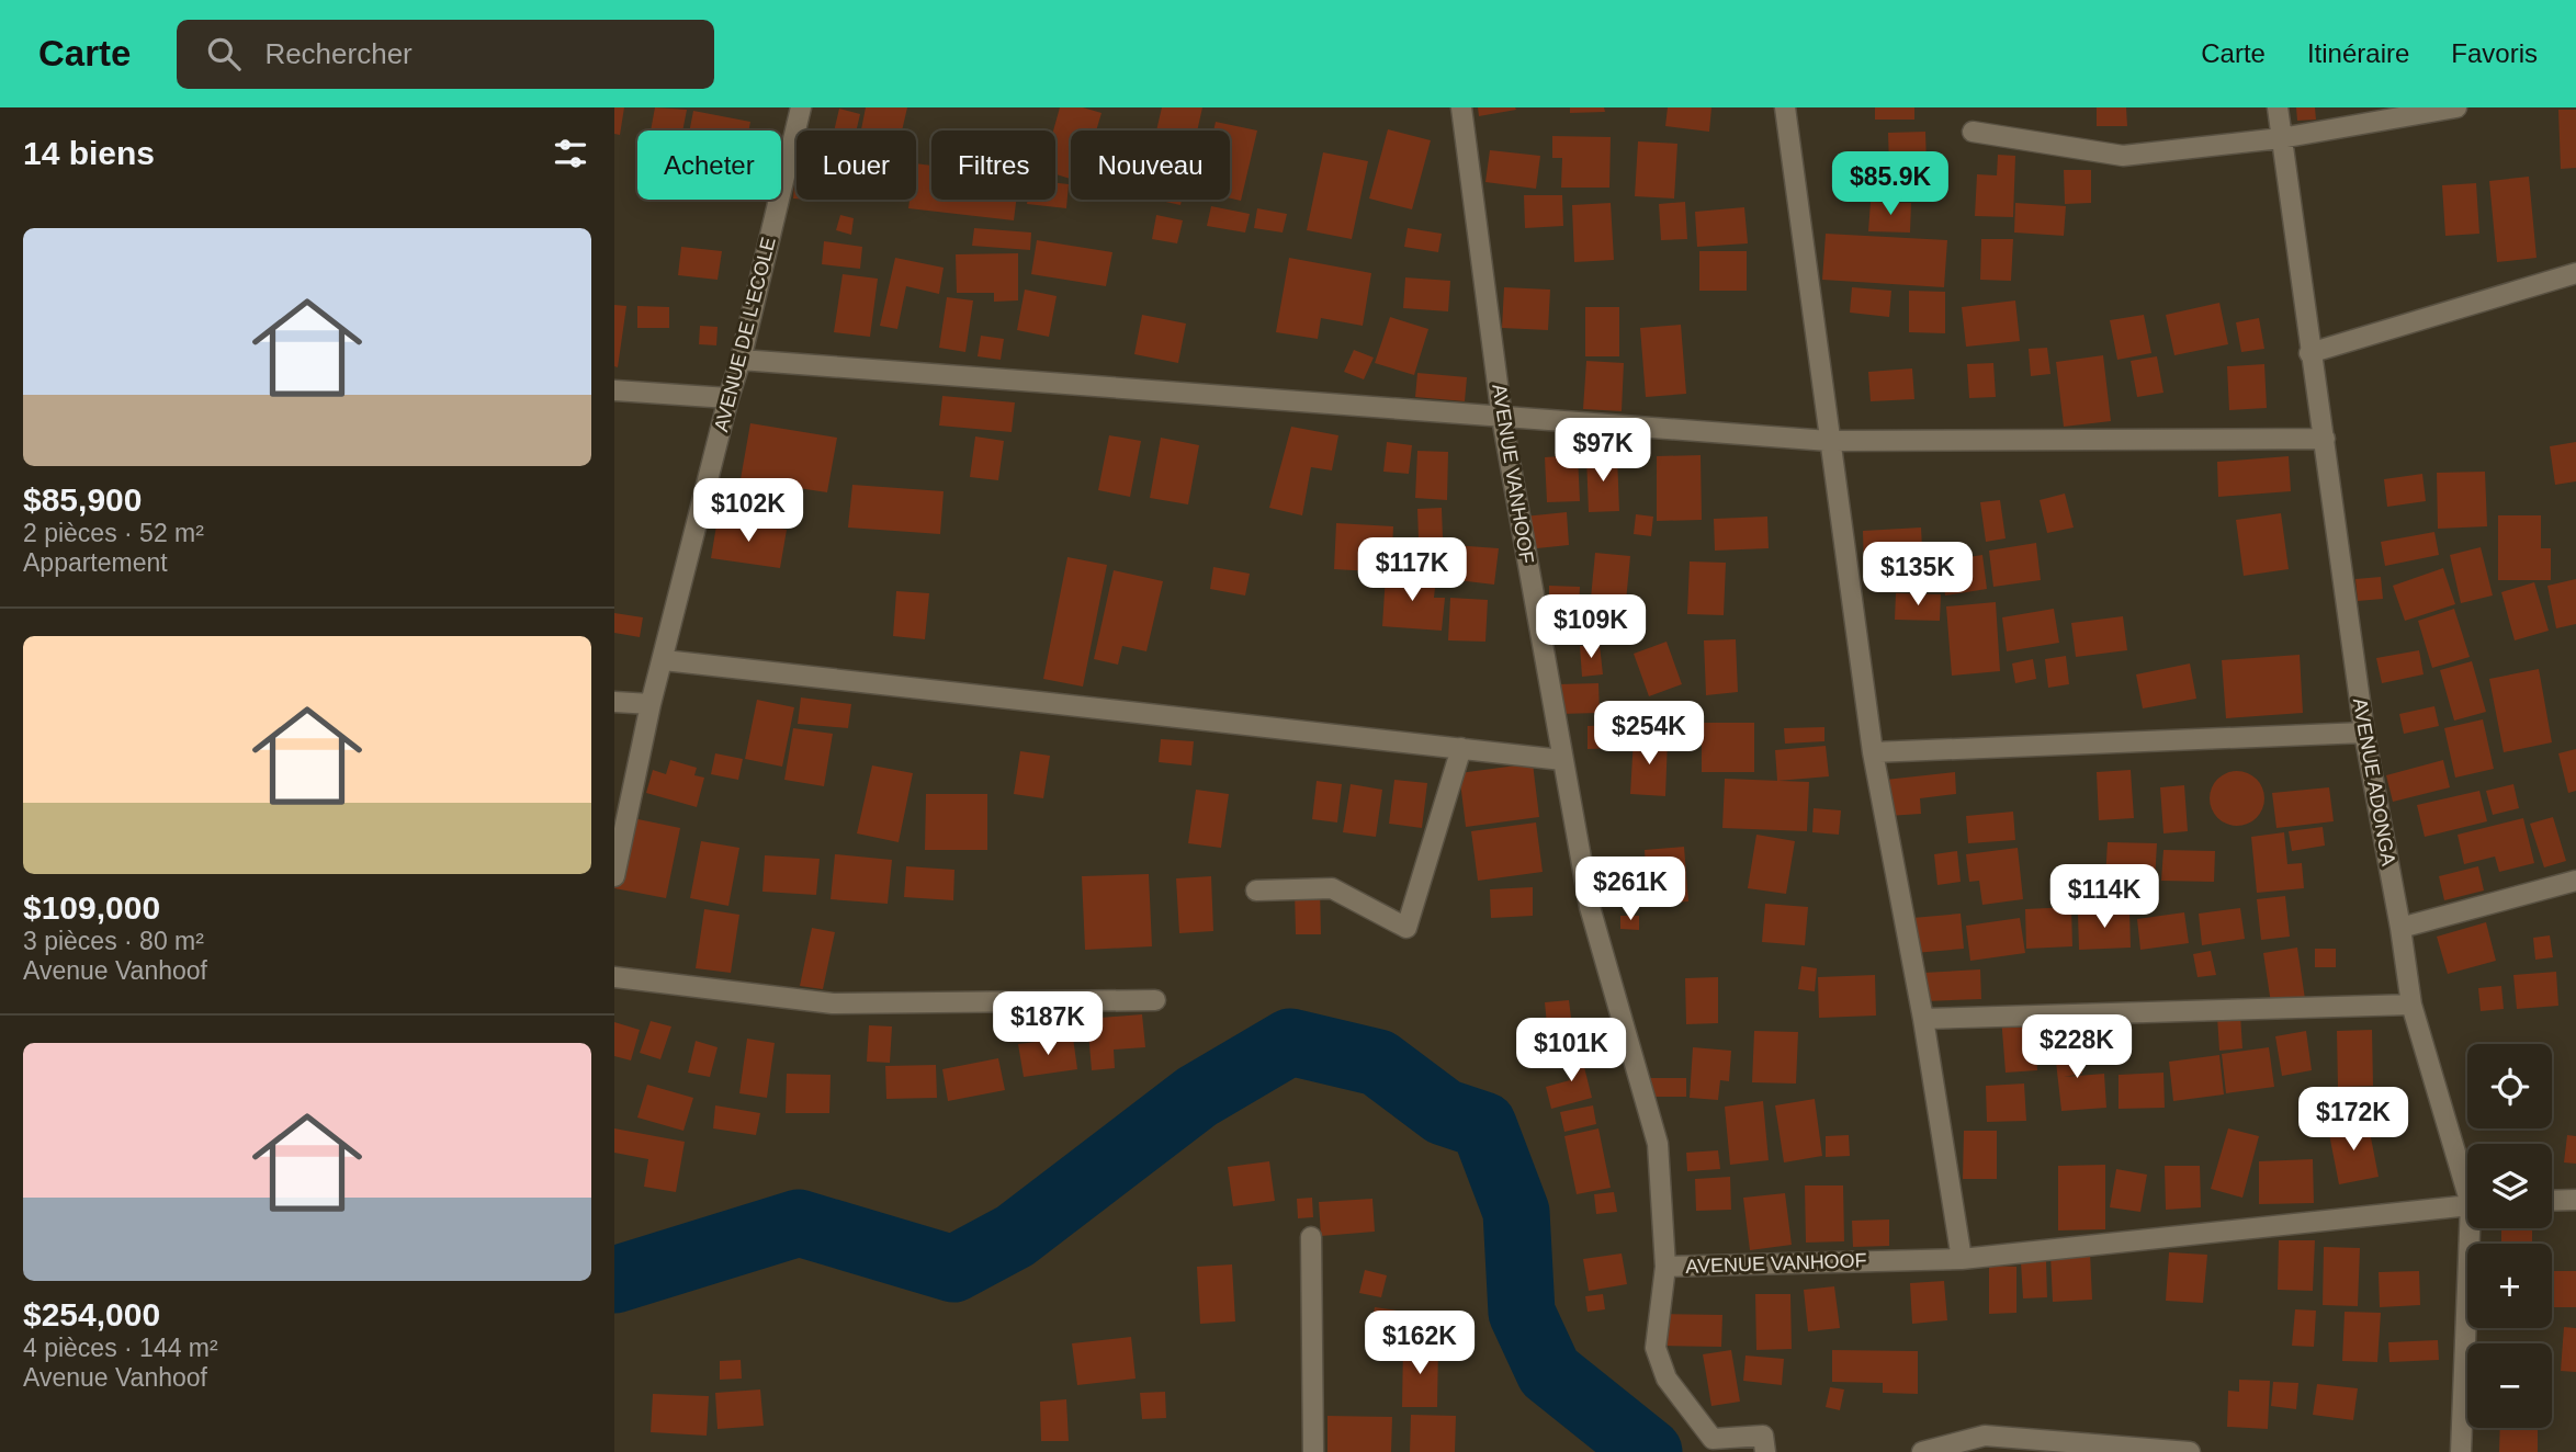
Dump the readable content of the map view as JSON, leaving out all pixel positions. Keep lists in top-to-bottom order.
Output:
{
  "streets": {
    "street": ["AVENUE DE L'ECOLE", "AVENUE VANHOOF", "AVENUE ADONGA"]
  },
  "page": {
    "header": "Carte",
    "search": "Rechercher",
    "nav": ["Carte", "Itinéraire", "Favoris"],
    "heading": "14 biens",
    "chip": [
      "Acheter",
      "Louer",
      "Filtres",
      "Nouveau"
    ],
    "price": [
      "$85.9K",
      "$97K",
      "$102K",
      "$117K",
      "$135K",
      "$109K",
      "$254K",
      "$261K",
      "$114K",
      "$187K",
      "$228K",
      "$101K",
      "$172K",
      "$162K"
    ],
    "list": [
      {
        "name": "$85,900",
        "note": "2 pièces · 52 m² · Appartement"
      },
      {
        "name": "$109,000",
        "note": "3 pièces · 80 m² · Avenue Vanhoof"
      },
      {
        "name": "$254,000",
        "note": "4 pièces · 144 m² · Avenue Vanhoof"
      }
    ],
    "map_buttons": ["+", "−"]
  }
}
